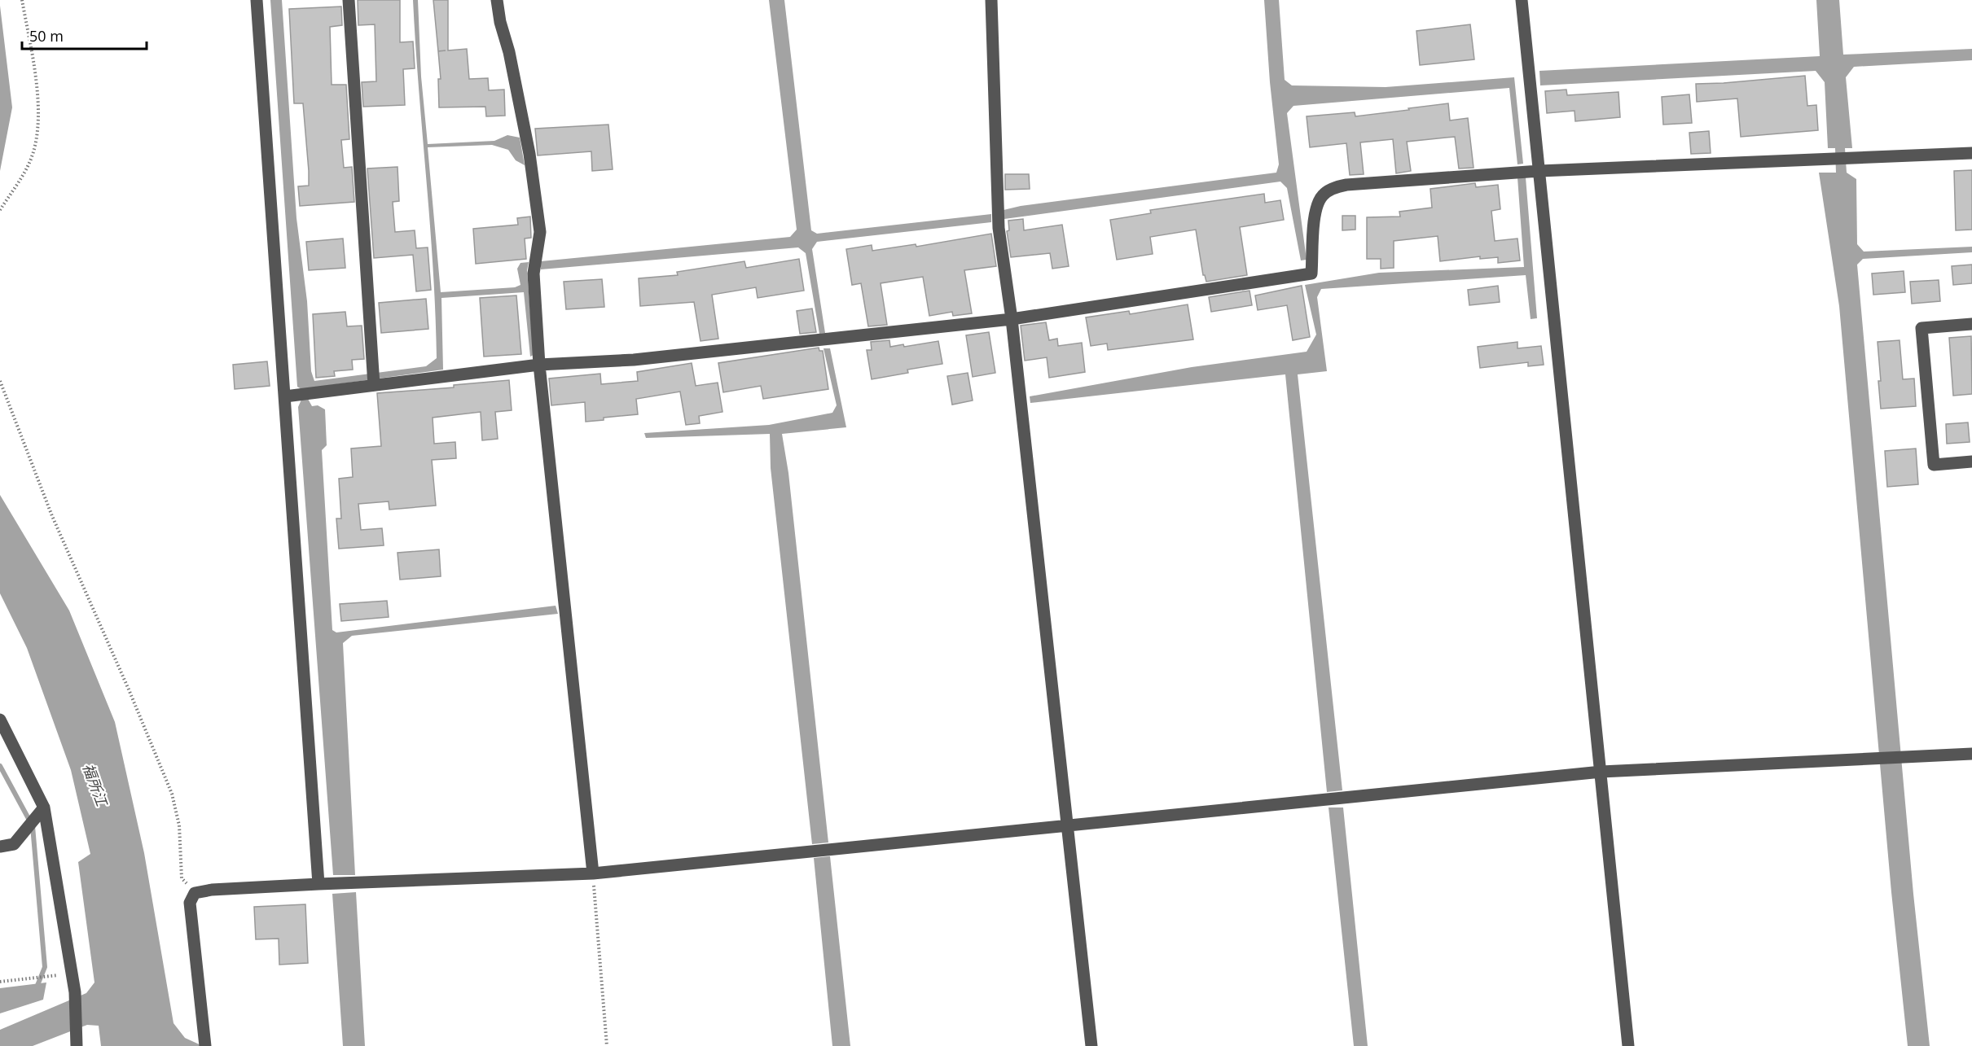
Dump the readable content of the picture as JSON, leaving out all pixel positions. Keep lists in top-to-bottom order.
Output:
{
  "water": ["福所江"],
  "scale_bar": "50 m"
}
